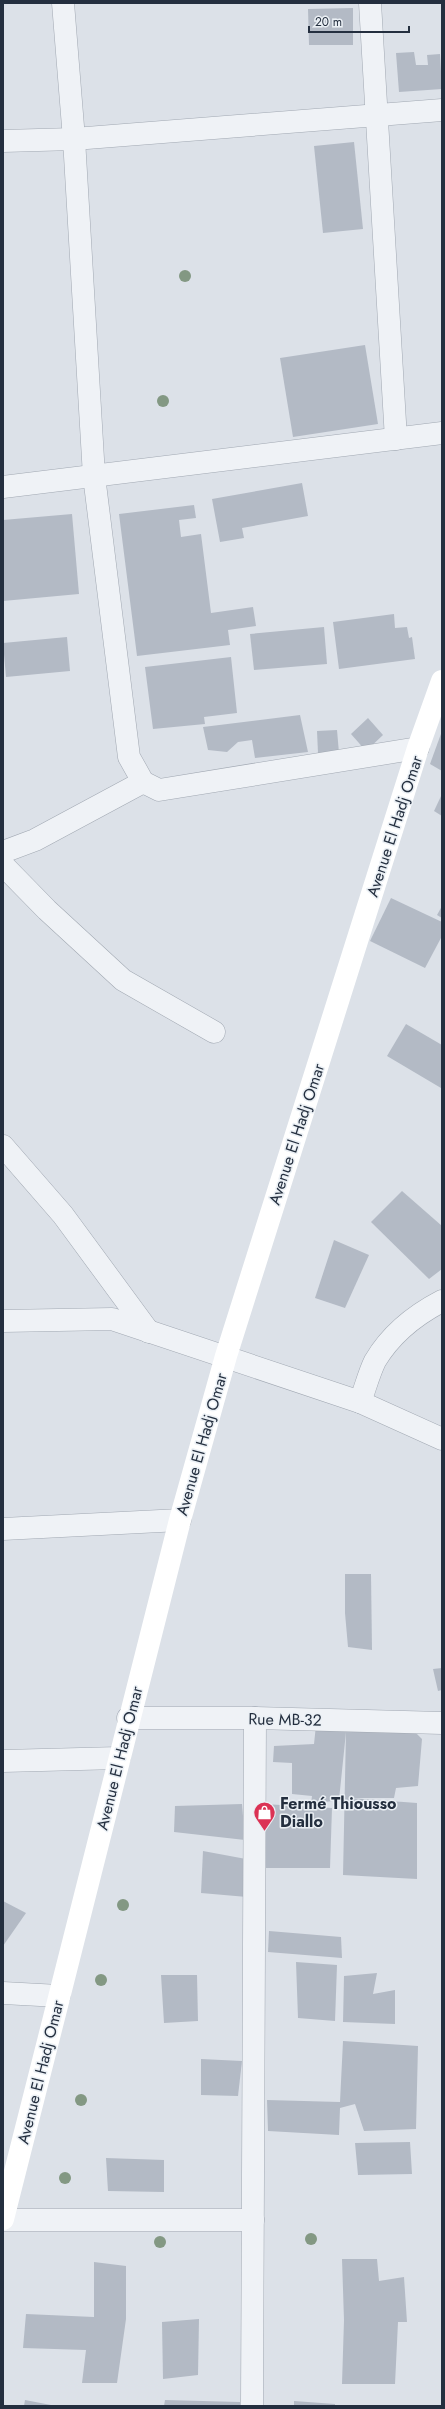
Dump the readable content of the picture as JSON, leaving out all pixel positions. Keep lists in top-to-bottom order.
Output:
{
  "streets": {
    "street": ["Avenue El Hadj Omar", "Rue MB-32"]
  },
  "crossings": [
    ["Avenue El Hadj Omar", "Rue MB-32"]
  ],
  "places": {
    "shop": ["Fermé Thiousso Diallo"]
  },
  "scale_bar": "20 m"
}
